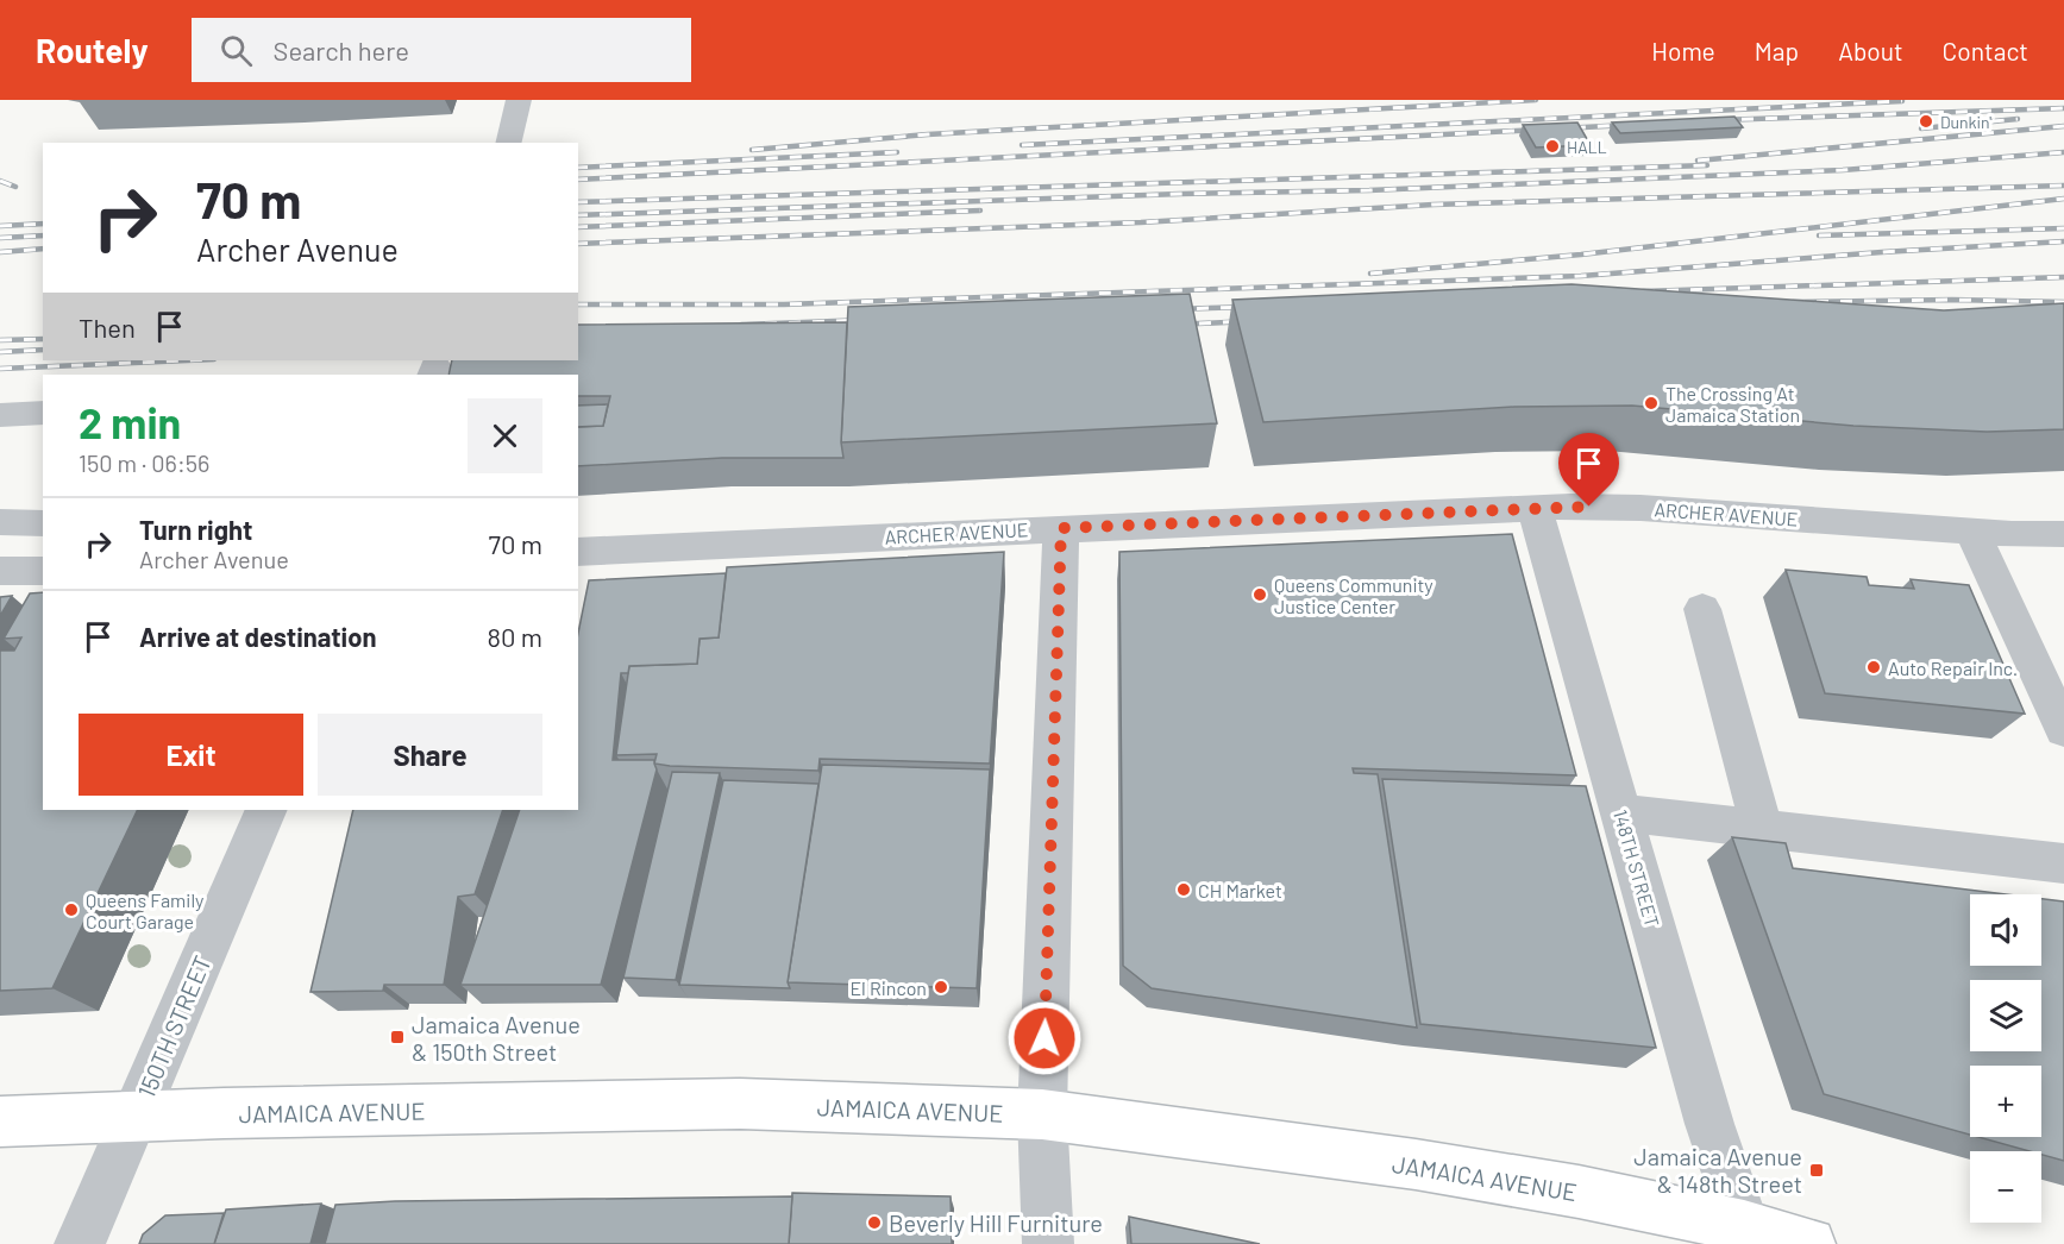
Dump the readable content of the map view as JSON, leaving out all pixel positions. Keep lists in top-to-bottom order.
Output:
{
  "streets": {
    "main road": ["JAMAICA AVENUE"],
    "street": ["ARCHER AVENUE", "148TH STREET", "150TH STREET"]
  },
  "crossings": [
    ["ARCHER AVENUE", "148TH STREET"],
    ["148TH STREET", "JAMAICA AVENUE"],
    ["150TH STREET", "JAMAICA AVENUE"]
  ],
  "places": {
    "other": [
      "Dunkin'",
      "HALL",
      "The Crossing At Jamaica Station",
      "Queens Community Justice Center",
      "Auto Repair Inc.",
      "CH Market",
      "Queens Family Court Garage",
      "El Rincon",
      "Beverly Hill Furniture"
    ],
    "transit": ["Jamaica Avenue & 150th Street", "Jamaica Avenue & 148th Street"]
  },
  "page": {
    "header": "Routely",
    "search": "Search here",
    "nav": [
      "Home",
      "Map",
      "About",
      "Contact"
    ],
    "turn": ["70 m", "Archer Avenue"],
    "then": "Then",
    "heading": ["2 min", "150 m · 06:56"],
    "list": [
      {
        "name": "Turn right",
        "note": "Archer Avenue",
        "value": "70 m"
      },
      {
        "name": "Arrive at destination",
        "value": "80 m"
      }
    ],
    "buttons": ["Exit", "Share"],
    "map_buttons": ["+", "−"]
  }
}
